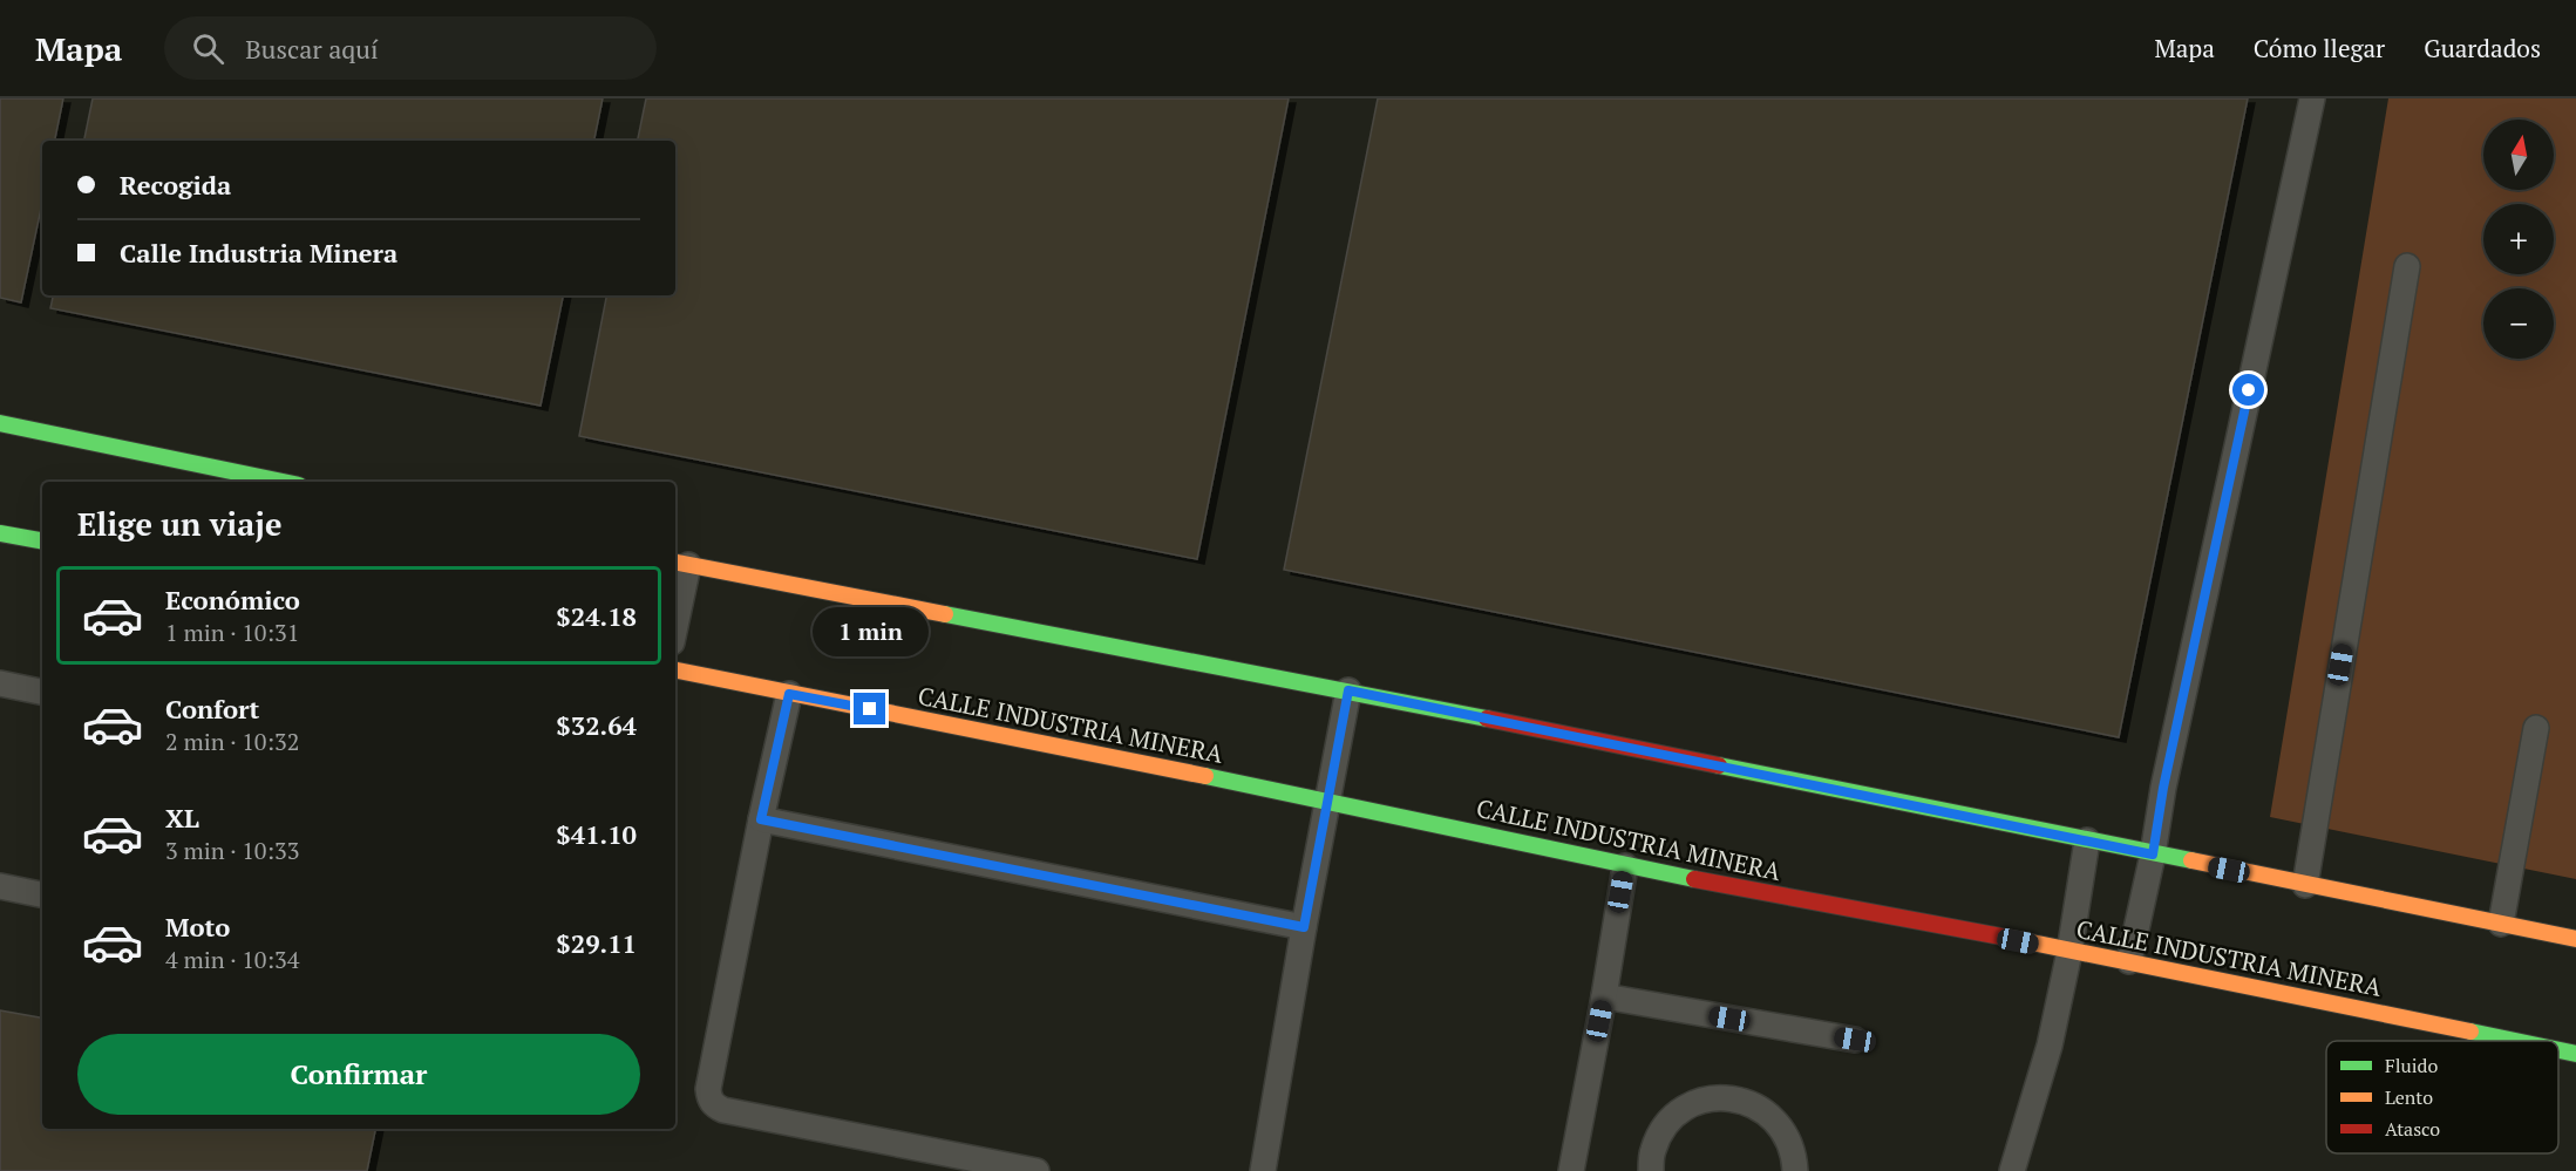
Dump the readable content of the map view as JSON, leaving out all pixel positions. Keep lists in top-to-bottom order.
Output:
{
  "streets": {
    "main road": ["CALLE INDUSTRIA MINERA"]
  },
  "legend": ["Fluido", "Lento", "Atasco"],
  "north": "top",
  "page": {
    "header": "Mapa",
    "search": "Buscar aquí",
    "nav": ["Mapa", "Cómo llegar", "Guardados"],
    "map_buttons": ["+", "−"],
    "banner": ["Recogida", "Calle Industria Minera"],
    "heading": "Elige un viaje",
    "list": [
      {
        "name": "Económico",
        "note": "1 min · 10:31",
        "value": "$24.18"
      },
      {
        "name": "Confort",
        "note": "2 min · 10:32",
        "value": "$32.64"
      },
      {
        "name": "XL",
        "note": "3 min · 10:33",
        "value": "$41.10"
      },
      {
        "name": "Moto",
        "note": "4 min · 10:34",
        "value": "$29.11"
      }
    ],
    "bubble": "1 min",
    "buttons": "Confirmar"
  }
}
